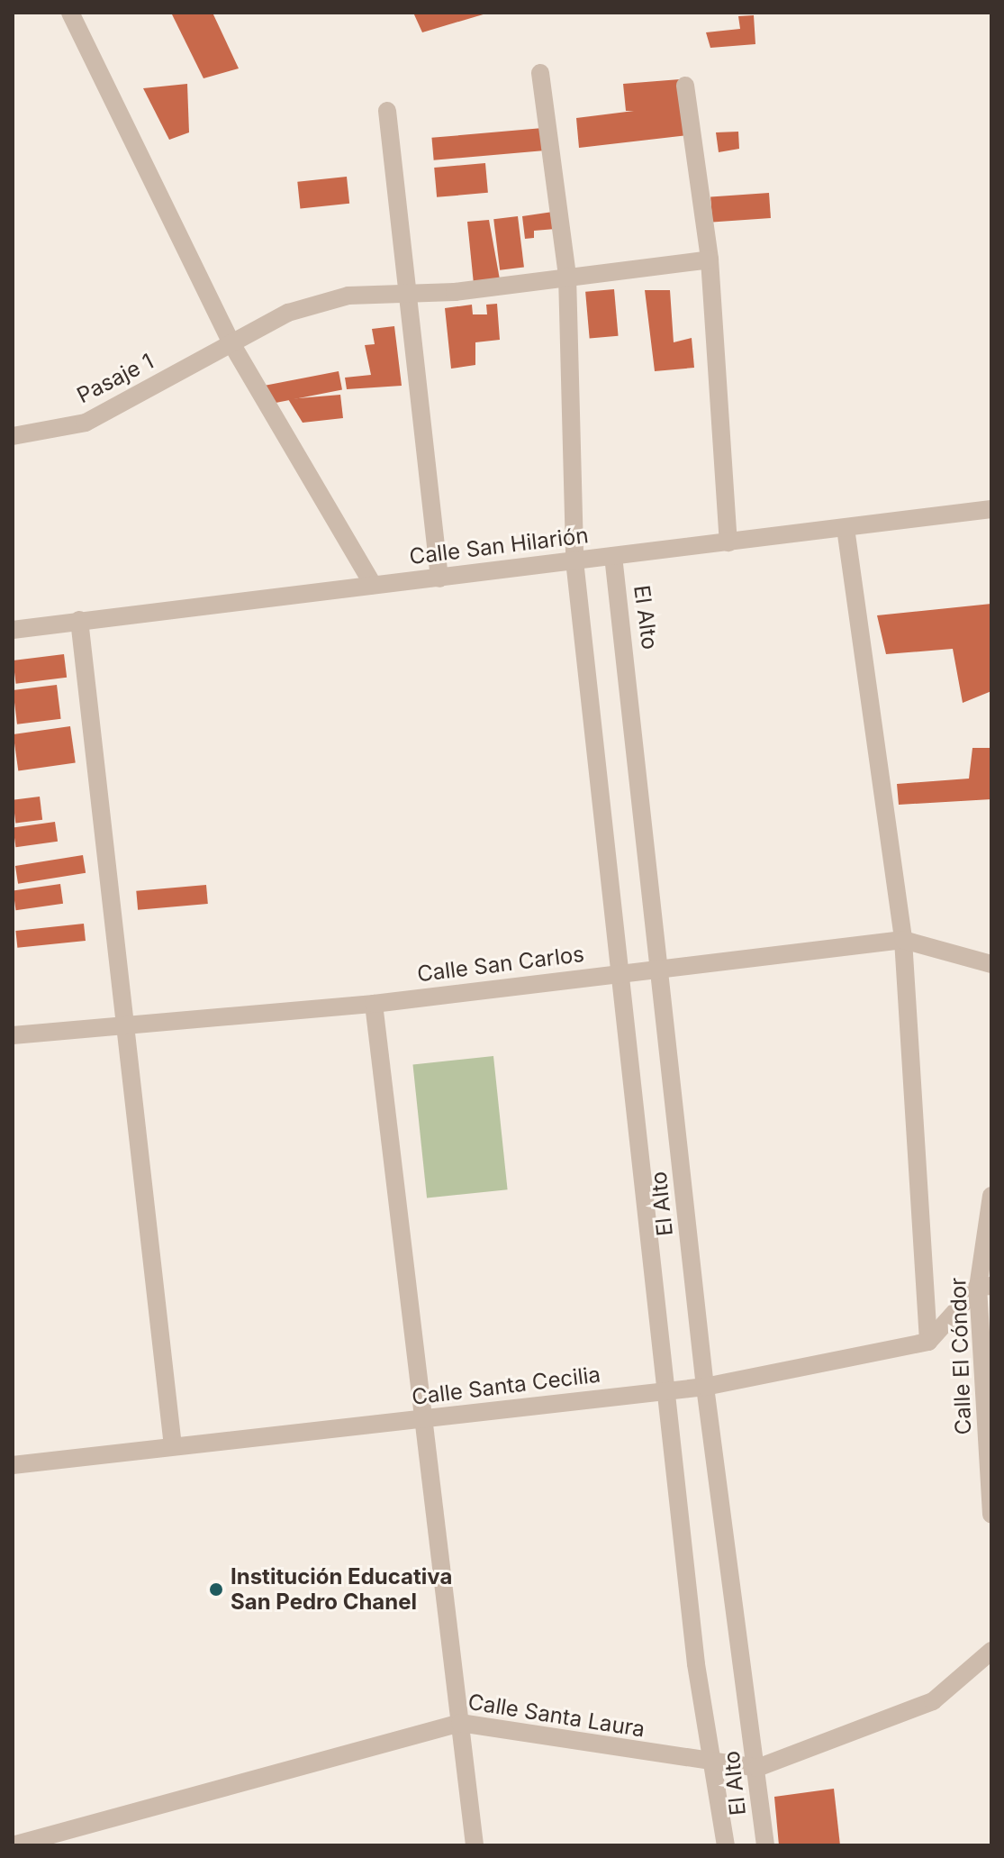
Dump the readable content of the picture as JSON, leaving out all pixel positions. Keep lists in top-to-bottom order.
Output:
{
  "streets": {
    "street": [
      "Pasaje 1",
      "Calle San Hilarión",
      "El Alto",
      "Calle San Carlos",
      "Calle El Cóndor",
      "Calle Santa Cecilia",
      "Calle Santa Laura"
    ]
  },
  "crossings": [
    ["Pasaje 1", "El Alto"],
    ["Calle San Hilarión", "El Alto"],
    ["El Alto", "Calle San Carlos"],
    ["El Alto", "Calle Santa Cecilia"],
    ["El Alto", "Calle Santa Laura"]
  ],
  "places": ["Institución Educativa San Pedro Chanel"]
}
